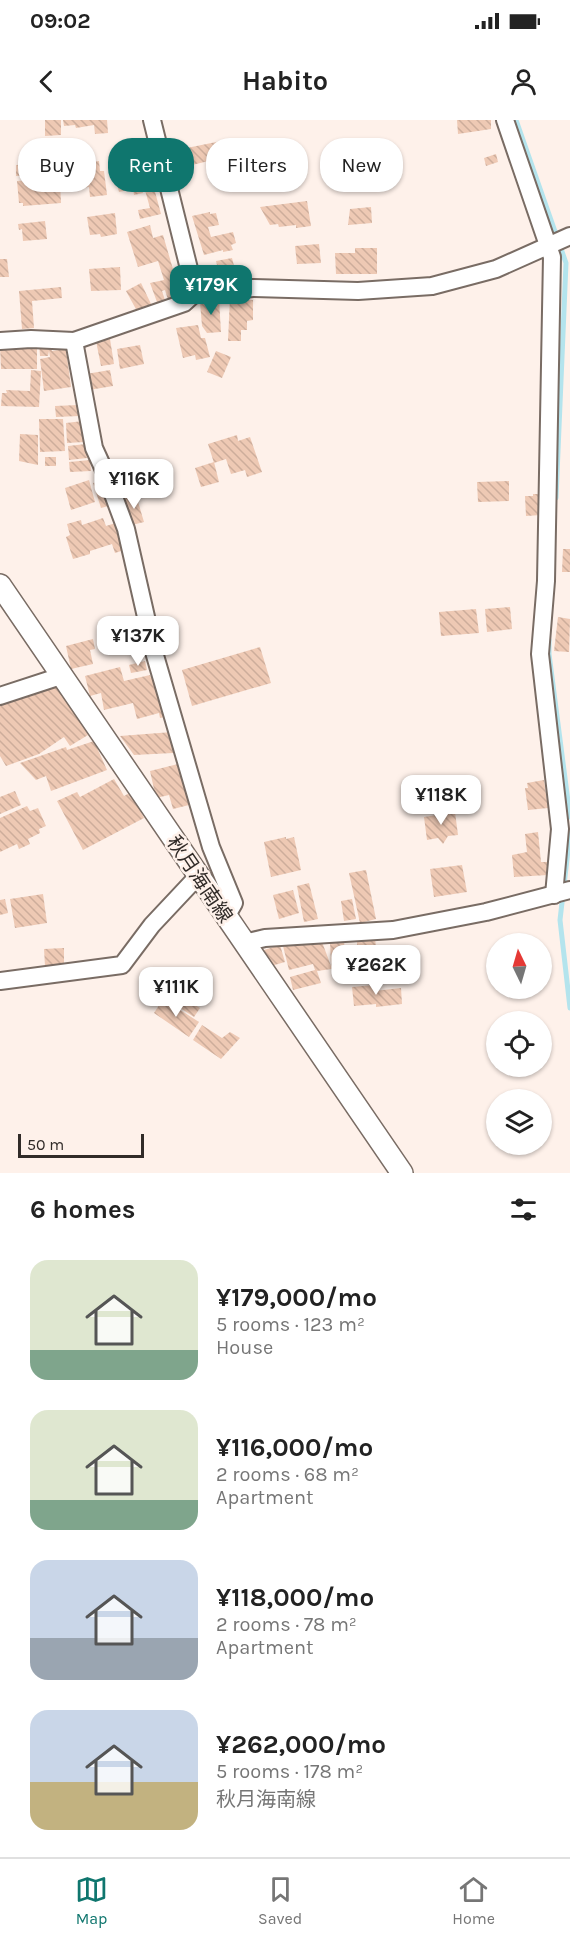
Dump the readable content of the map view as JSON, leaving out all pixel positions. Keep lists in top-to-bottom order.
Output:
{
  "streets": {
    "main road": ["秋月海南線"]
  },
  "scale_bar": "50 m",
  "north": "top",
  "page": {
    "status": "09:02",
    "header": "Habito",
    "chip": [
      "Buy",
      "Rent",
      "Filters",
      "New"
    ],
    "price": [
      "¥179K",
      "¥116K",
      "¥137K",
      "¥118K",
      "¥262K",
      "¥111K"
    ],
    "scale": "50 m",
    "heading": "6 homes",
    "list": [
      {
        "name": "¥179,000/mo",
        "note": "5 rooms · 123 m² · House"
      },
      {
        "name": "¥116,000/mo",
        "note": "2 rooms · 68 m² · Apartment"
      },
      {
        "name": "¥118,000/mo",
        "note": "2 rooms · 78 m² · Apartment"
      },
      {
        "name": "¥262,000/mo",
        "note": "5 rooms · 178 m² · 秋月海南線"
      }
    ],
    "tabs": ["Map", "Saved", "Home"]
  }
}
